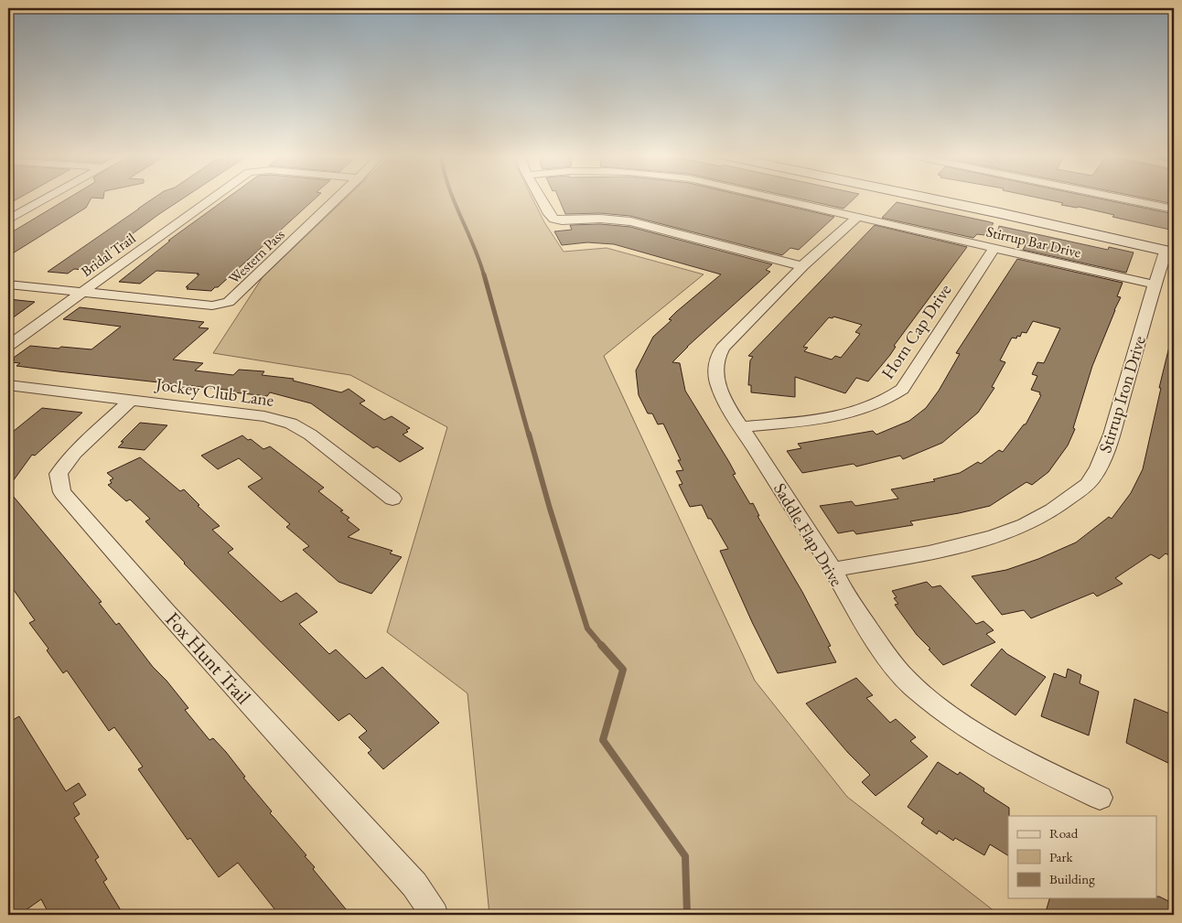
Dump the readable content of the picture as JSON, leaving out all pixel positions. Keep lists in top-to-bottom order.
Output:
{
  "streets": {
    "street": [
      "Stirrup Bar Drive",
      "Bridal Trail",
      "Western Pass",
      "Horn Cap Drive",
      "Jockey Club Lane",
      "Stirrup Iron Drive",
      "Saddle Flap Drive",
      "Fox Hunt Trail"
    ]
  },
  "crossings": [
    ["Stirrup Bar Drive", "Horn Cap Drive"],
    ["Stirrup Bar Drive", "Stirrup Iron Drive"],
    ["Stirrup Bar Drive", "Saddle Flap Drive"],
    ["Bridal Trail", "Western Pass"],
    ["Horn Cap Drive", "Saddle Flap Drive"],
    ["Jockey Club Lane", "Fox Hunt Trail"],
    ["Stirrup Iron Drive", "Saddle Flap Drive"]
  ],
  "legend": ["Road", "Park", "Building"]
}
